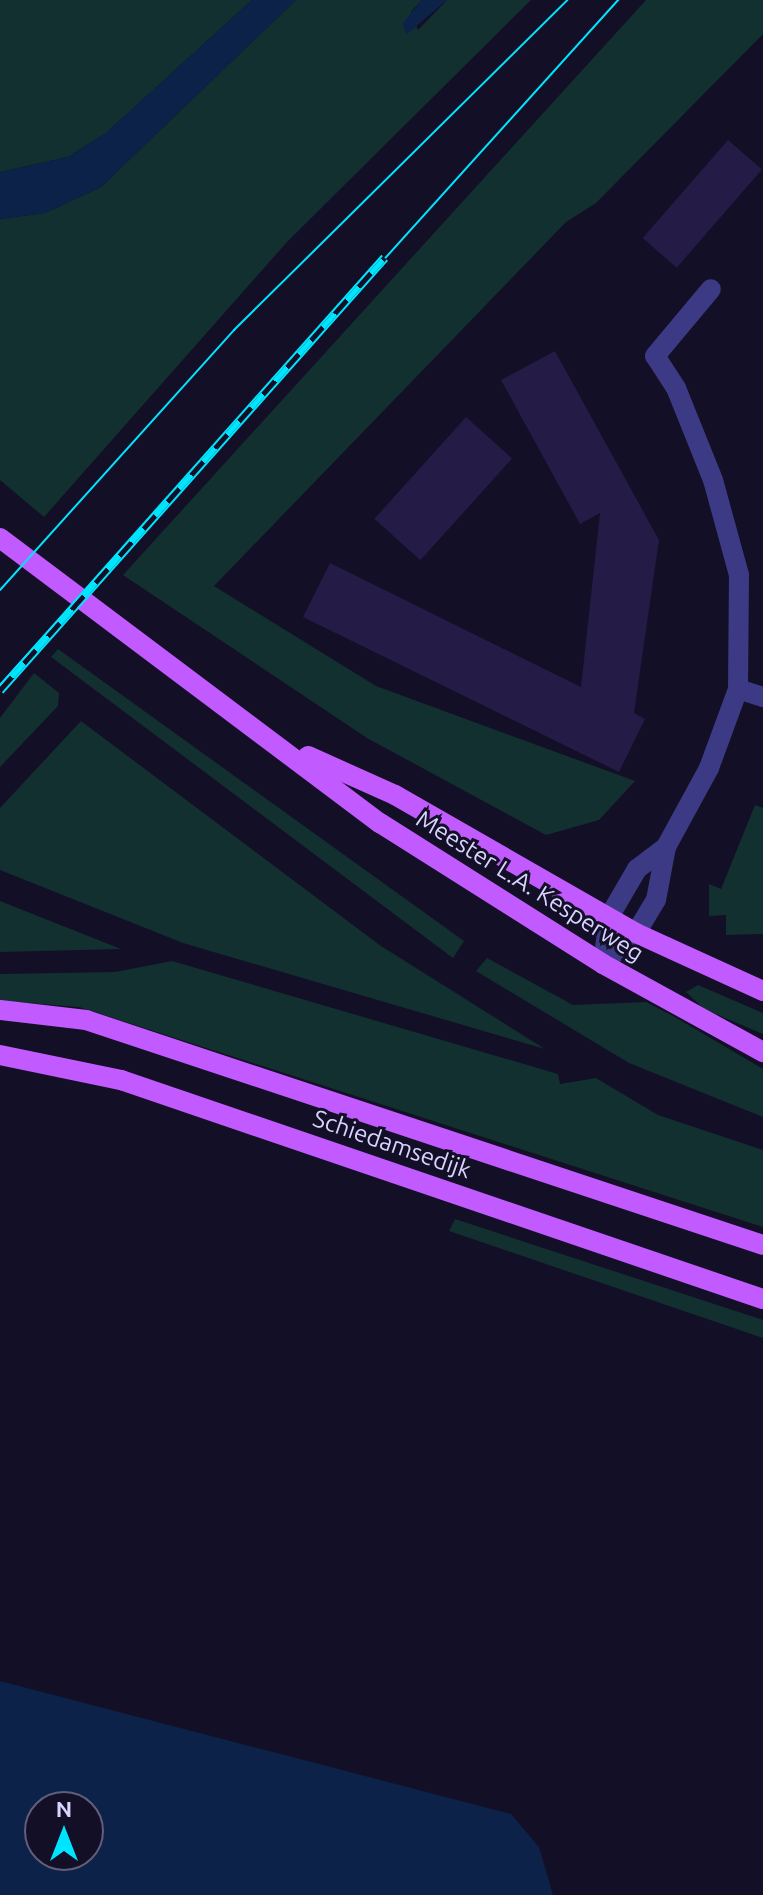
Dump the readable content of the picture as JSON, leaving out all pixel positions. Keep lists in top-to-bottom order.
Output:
{
  "streets": {
    "main road": ["Meester L.A. Kesperweg", "Schiedamsedijk"]
  },
  "north": "top"
}
